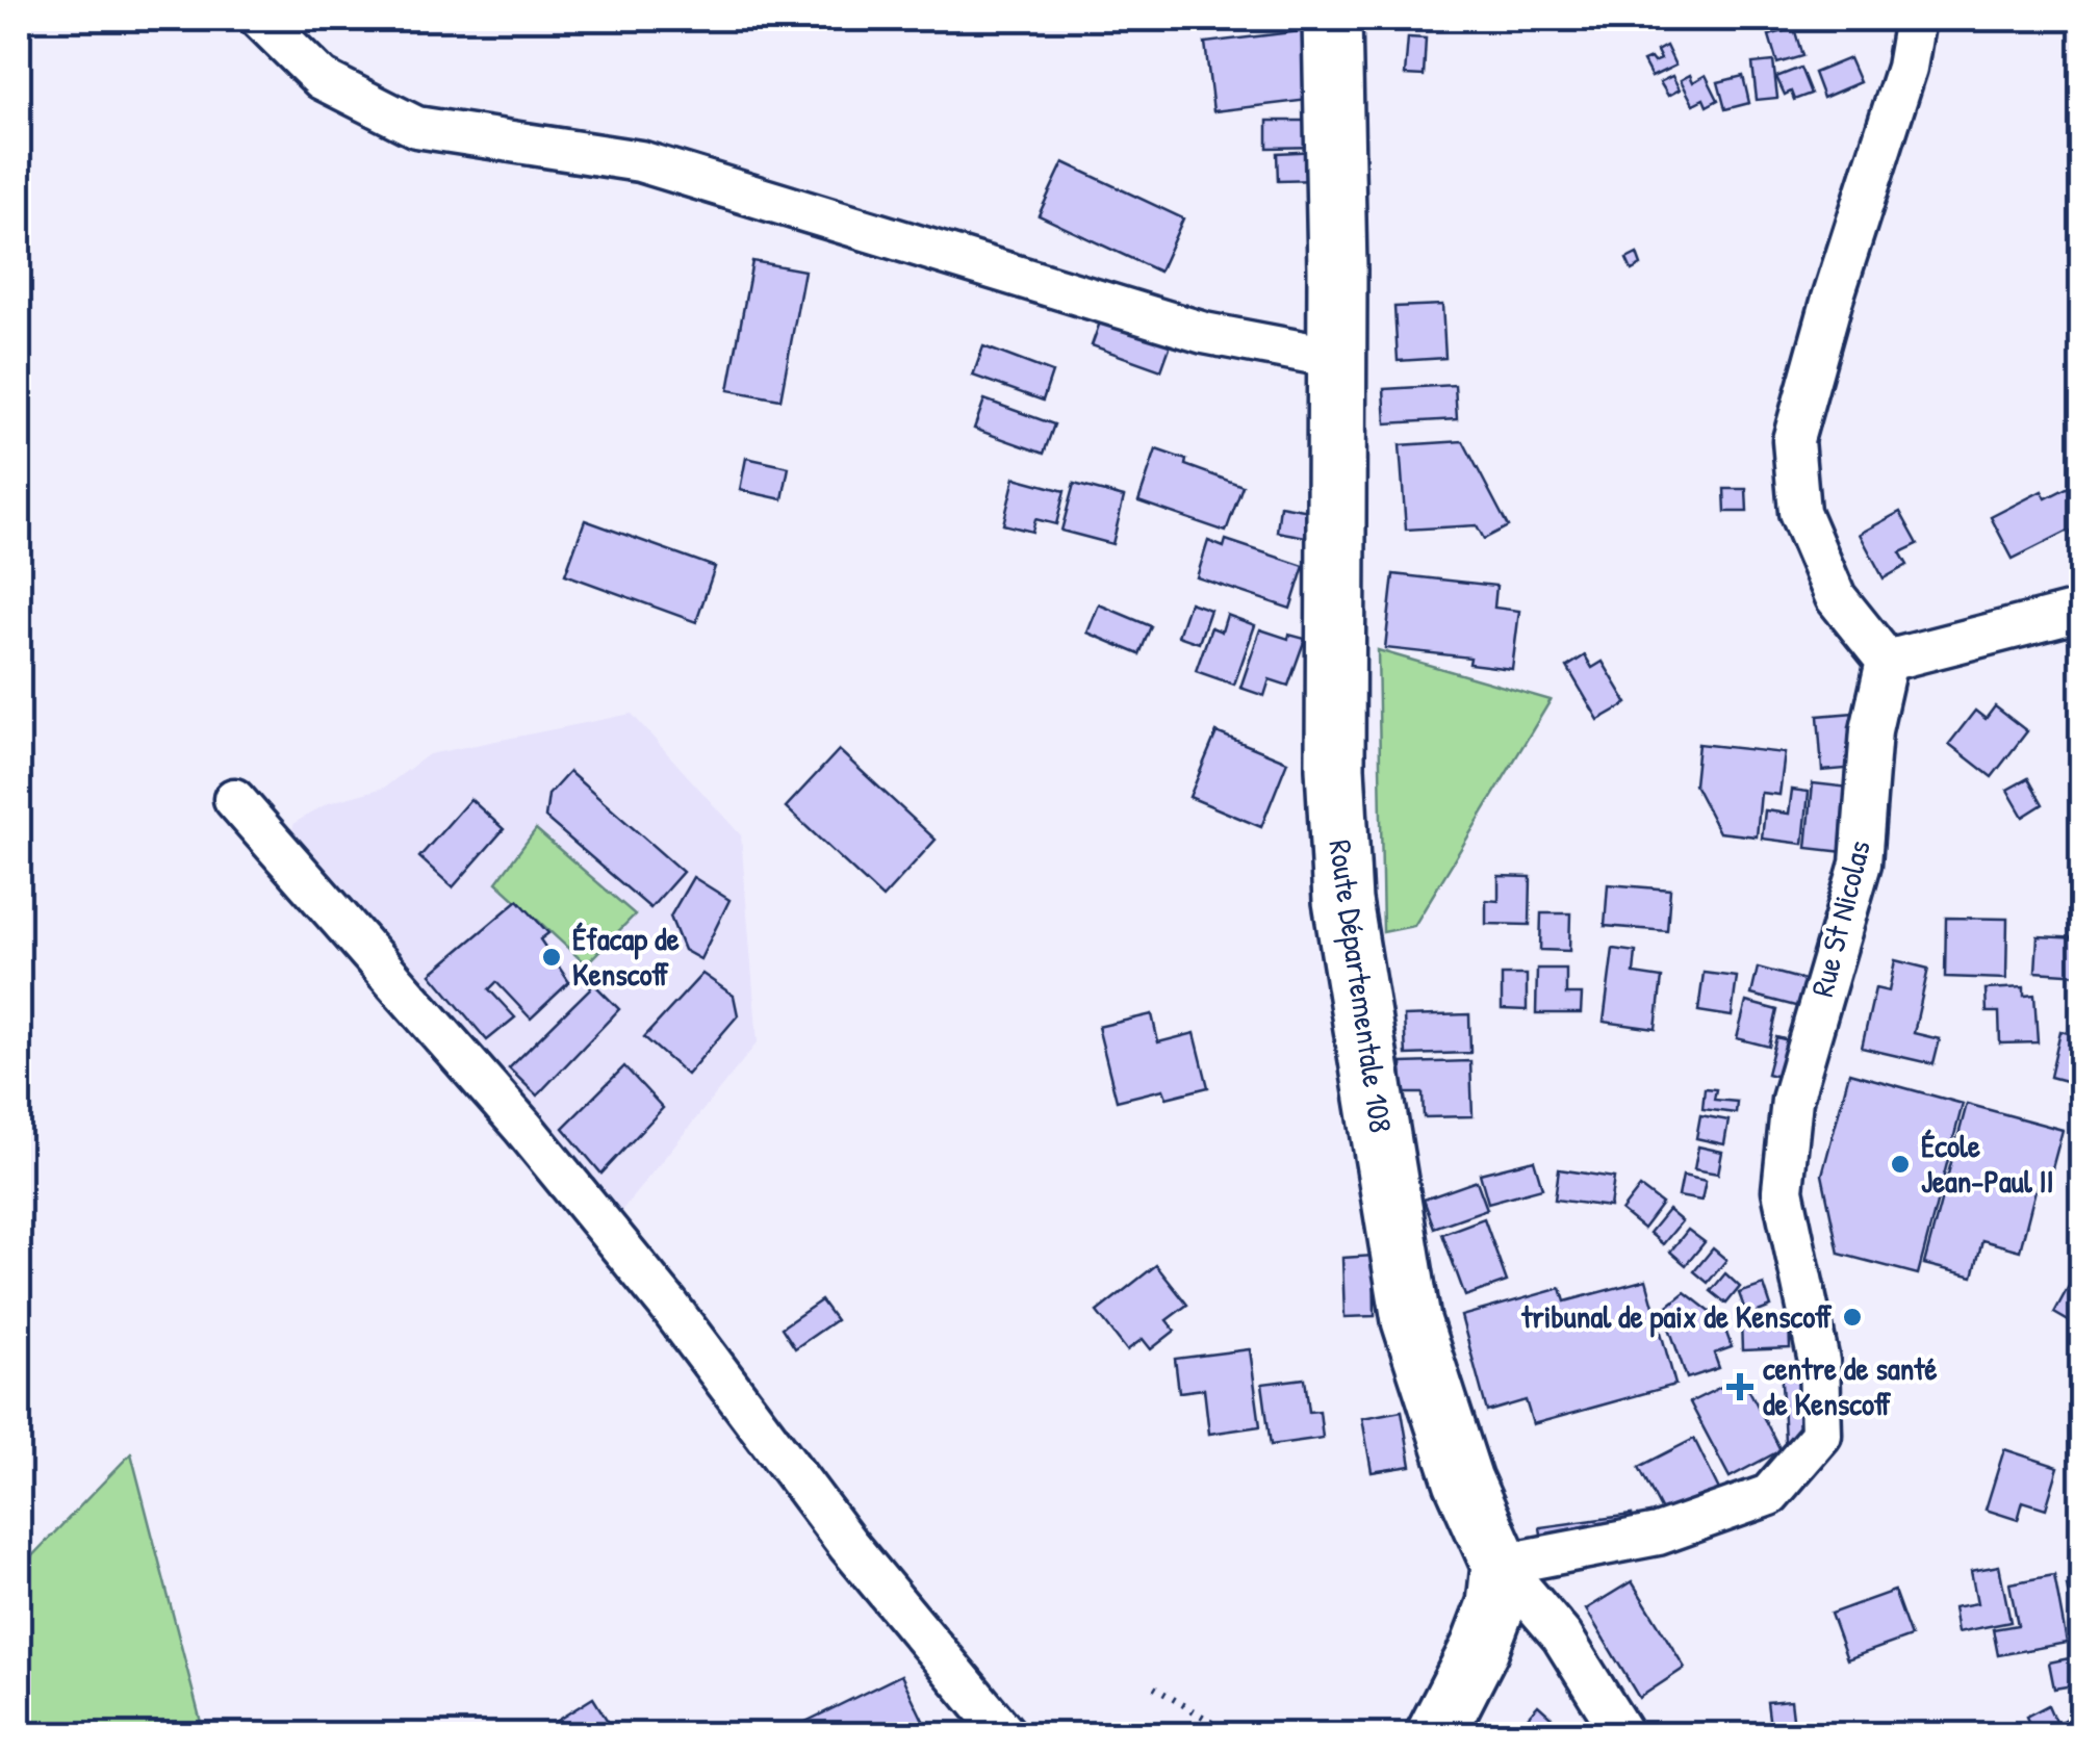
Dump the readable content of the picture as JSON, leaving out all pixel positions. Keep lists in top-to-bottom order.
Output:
{
  "streets": {
    "main road": ["Route Départementale 108"],
    "street": ["Rue St Nicolas"]
  },
  "crossings": [
    ["Rue St Nicolas", "Route Départementale 108"]
  ],
  "places": {
    "other": ["Éfacap de Kenscoff", "École Jean-Paul II", "tribunal de paix de Kenscoff"],
    "health": ["centre de santé de Kenscoff"]
  }
}
